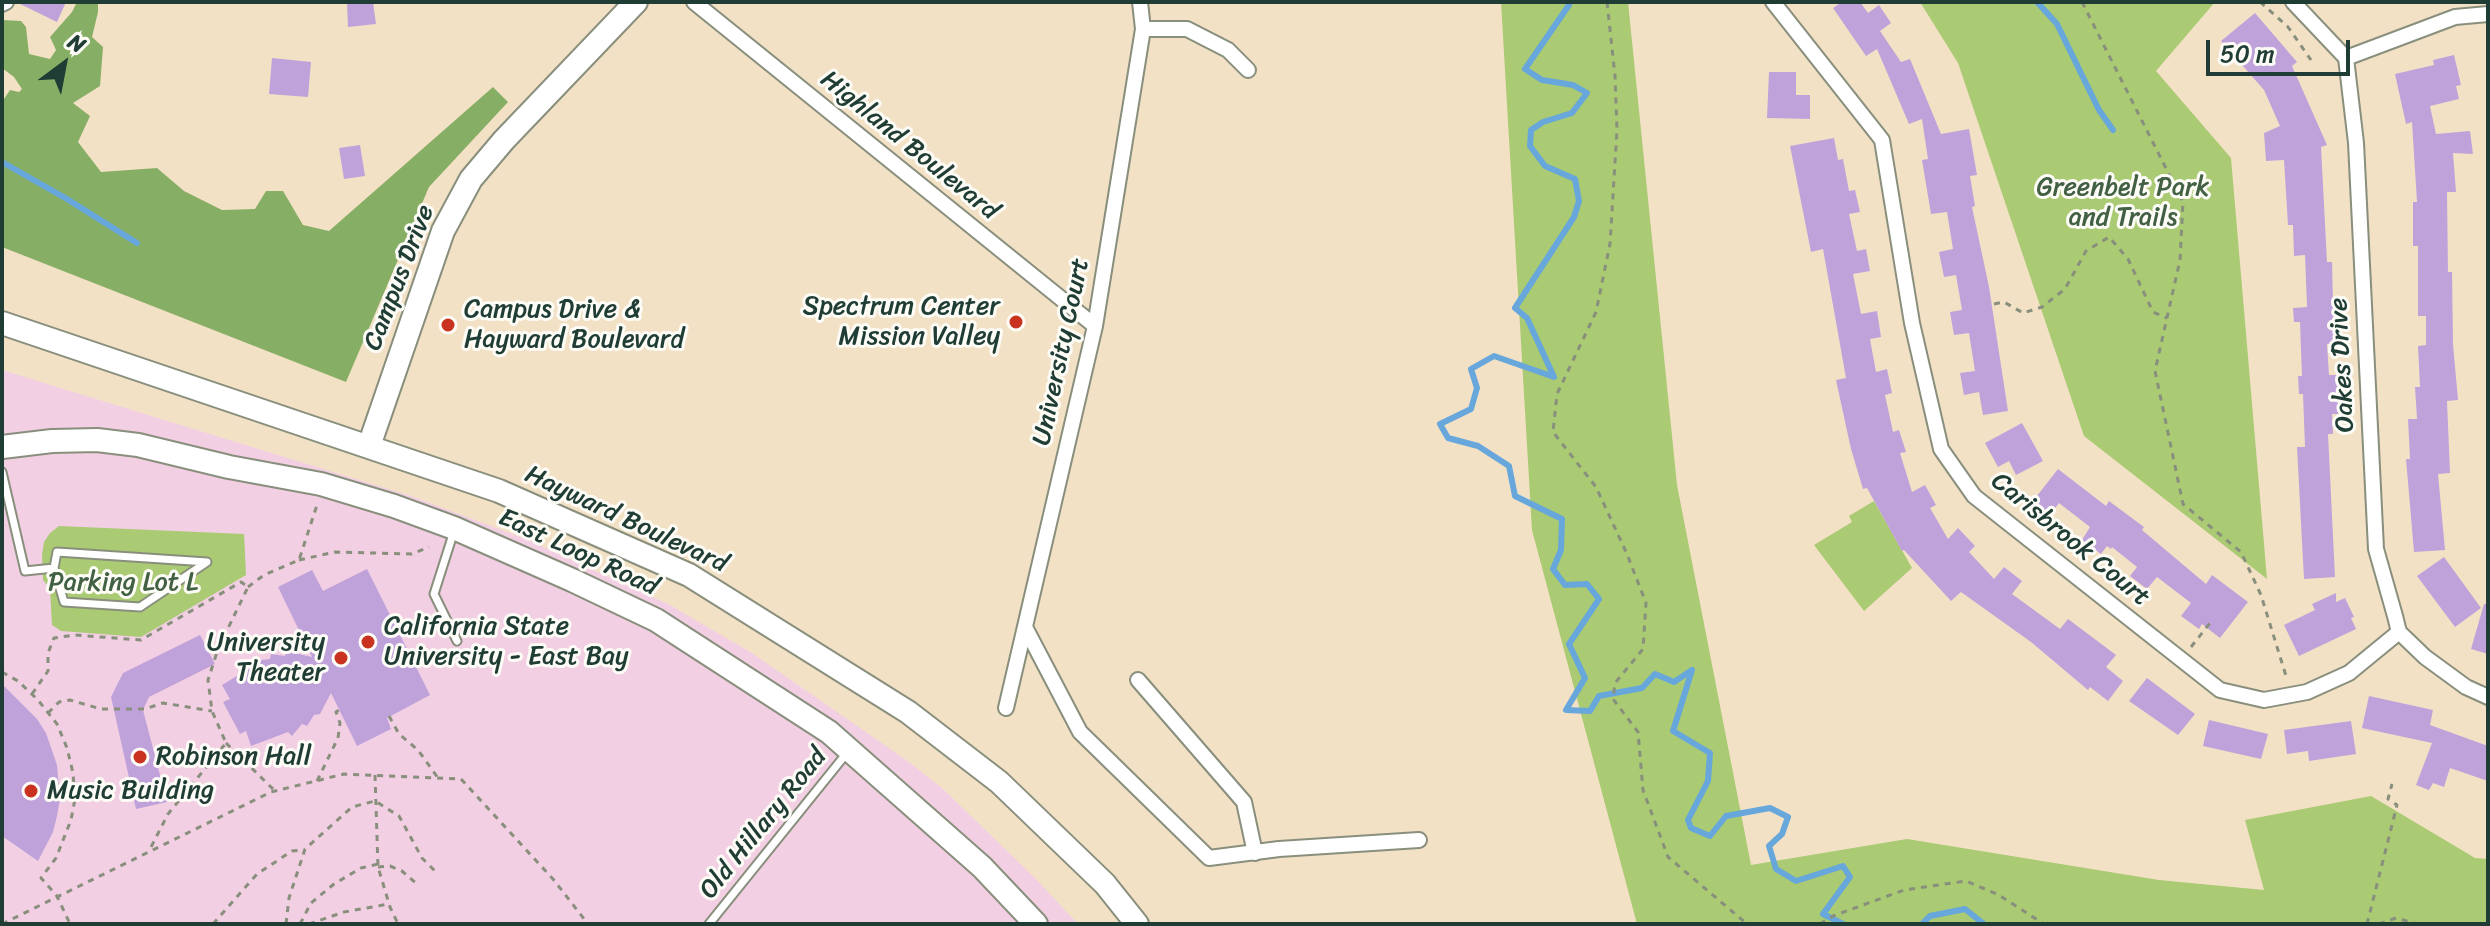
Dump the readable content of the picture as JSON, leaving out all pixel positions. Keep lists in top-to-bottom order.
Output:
{
  "streets": {
    "street": [
      "Highland Boulevard",
      "Campus Drive",
      "University Court",
      "Oakes Drive",
      "Hayward Boulevard",
      "Carisbrook Court",
      "East Loop Road"
    ],
    "lane": ["Old Hillary Road"]
  },
  "crossings": [
    ["Highland Boulevard", "University Court"],
    ["Campus Drive", "Hayward Boulevard"],
    ["Oakes Drive", "Carisbrook Court"],
    ["East Loop Road", "Old Hillary Road"]
  ],
  "parks": ["Greenbelt Park and Trails", "Parking Lot L"],
  "places": [
    "Spectrum Center Mission Valley",
    "Campus Drive & Hayward Boulevard",
    "California State University - East Bay",
    "University Theater",
    "Robinson Hall",
    "Music Building"
  ],
  "scale_bar": "50 m",
  "north": "top right"
}
